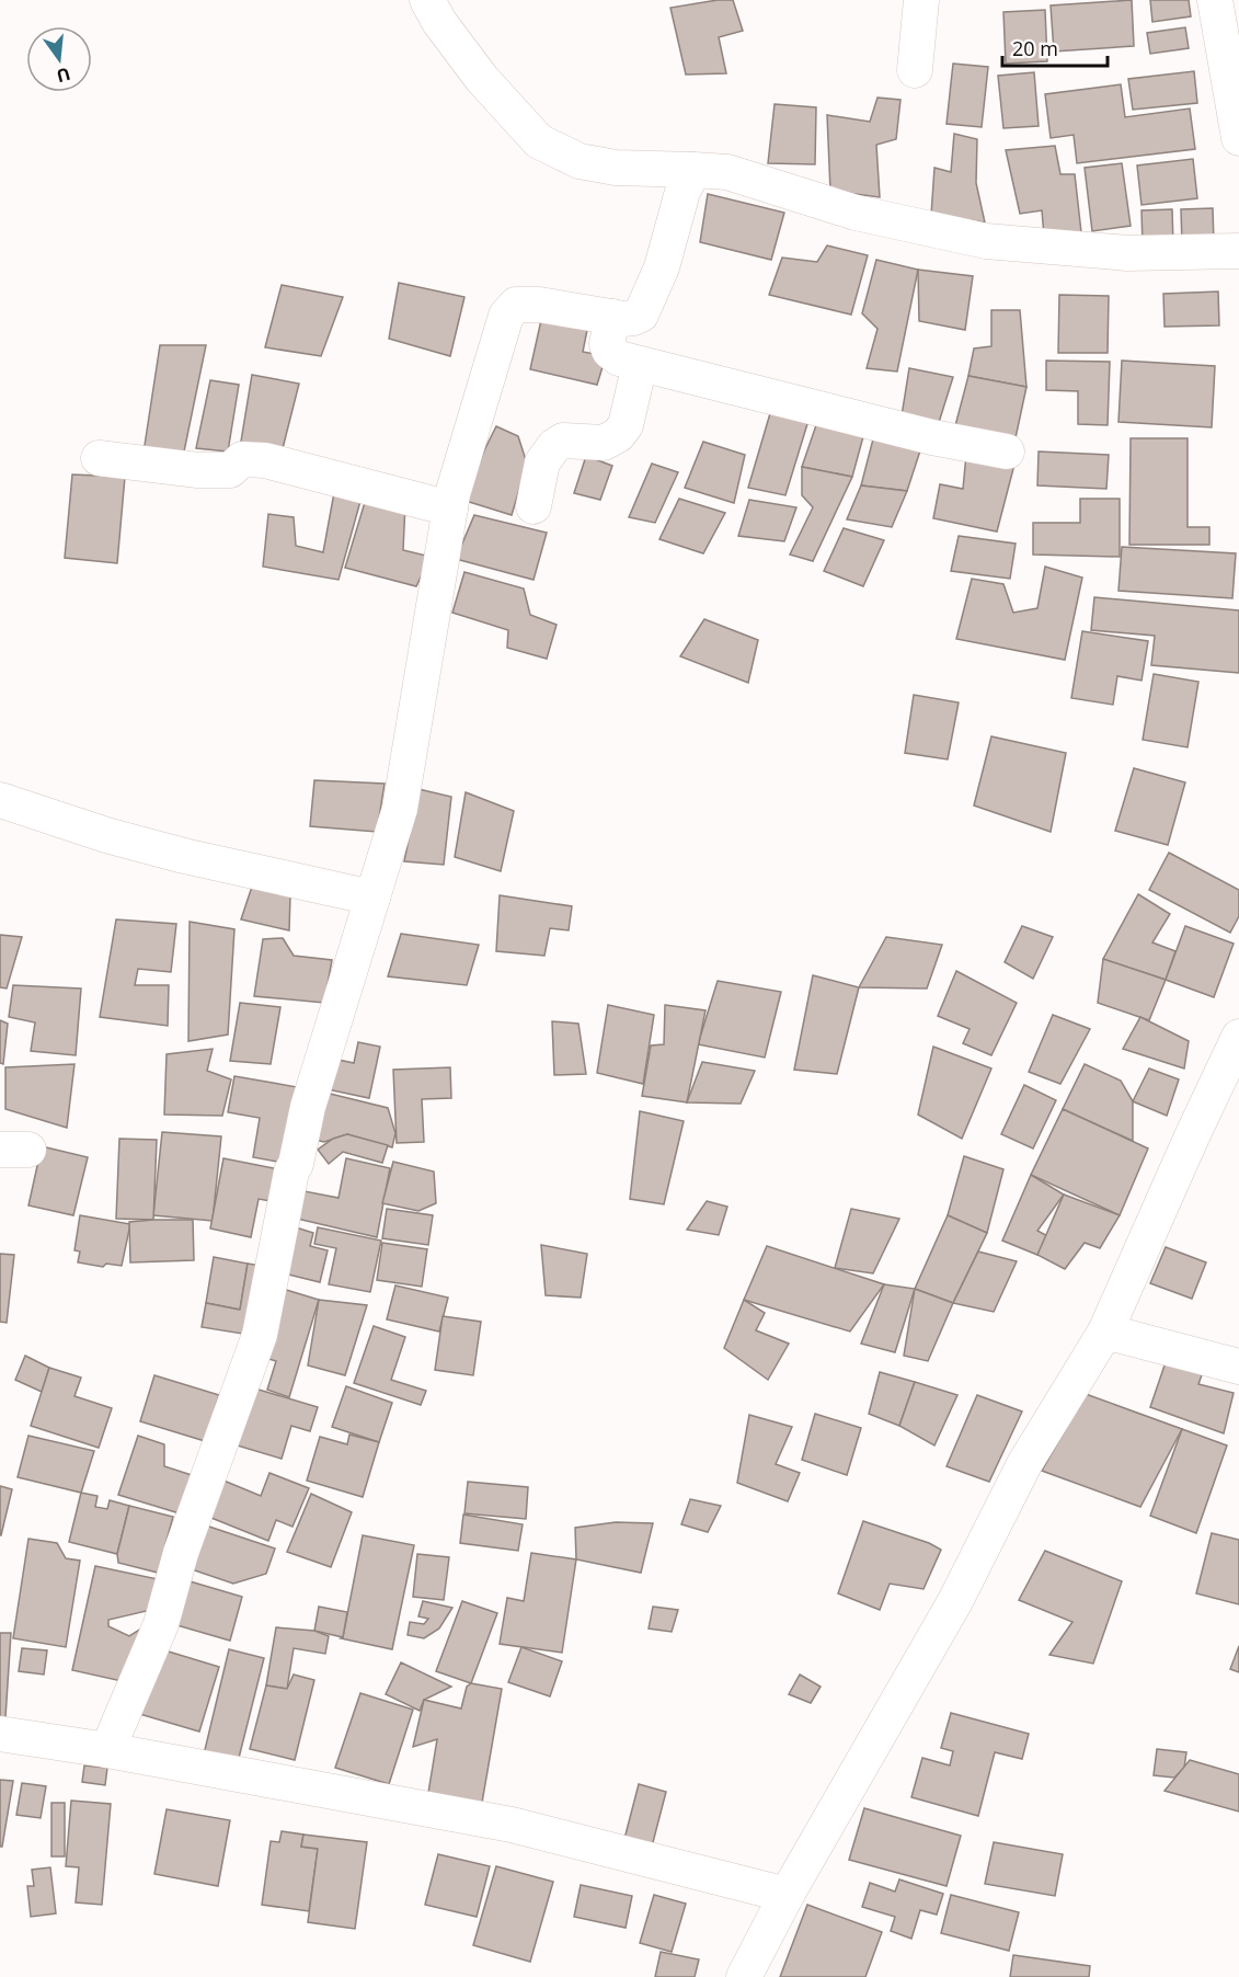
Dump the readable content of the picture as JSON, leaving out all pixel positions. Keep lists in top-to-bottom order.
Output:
{
  "scale_bar": "20 m",
  "north": "bottom"
}
